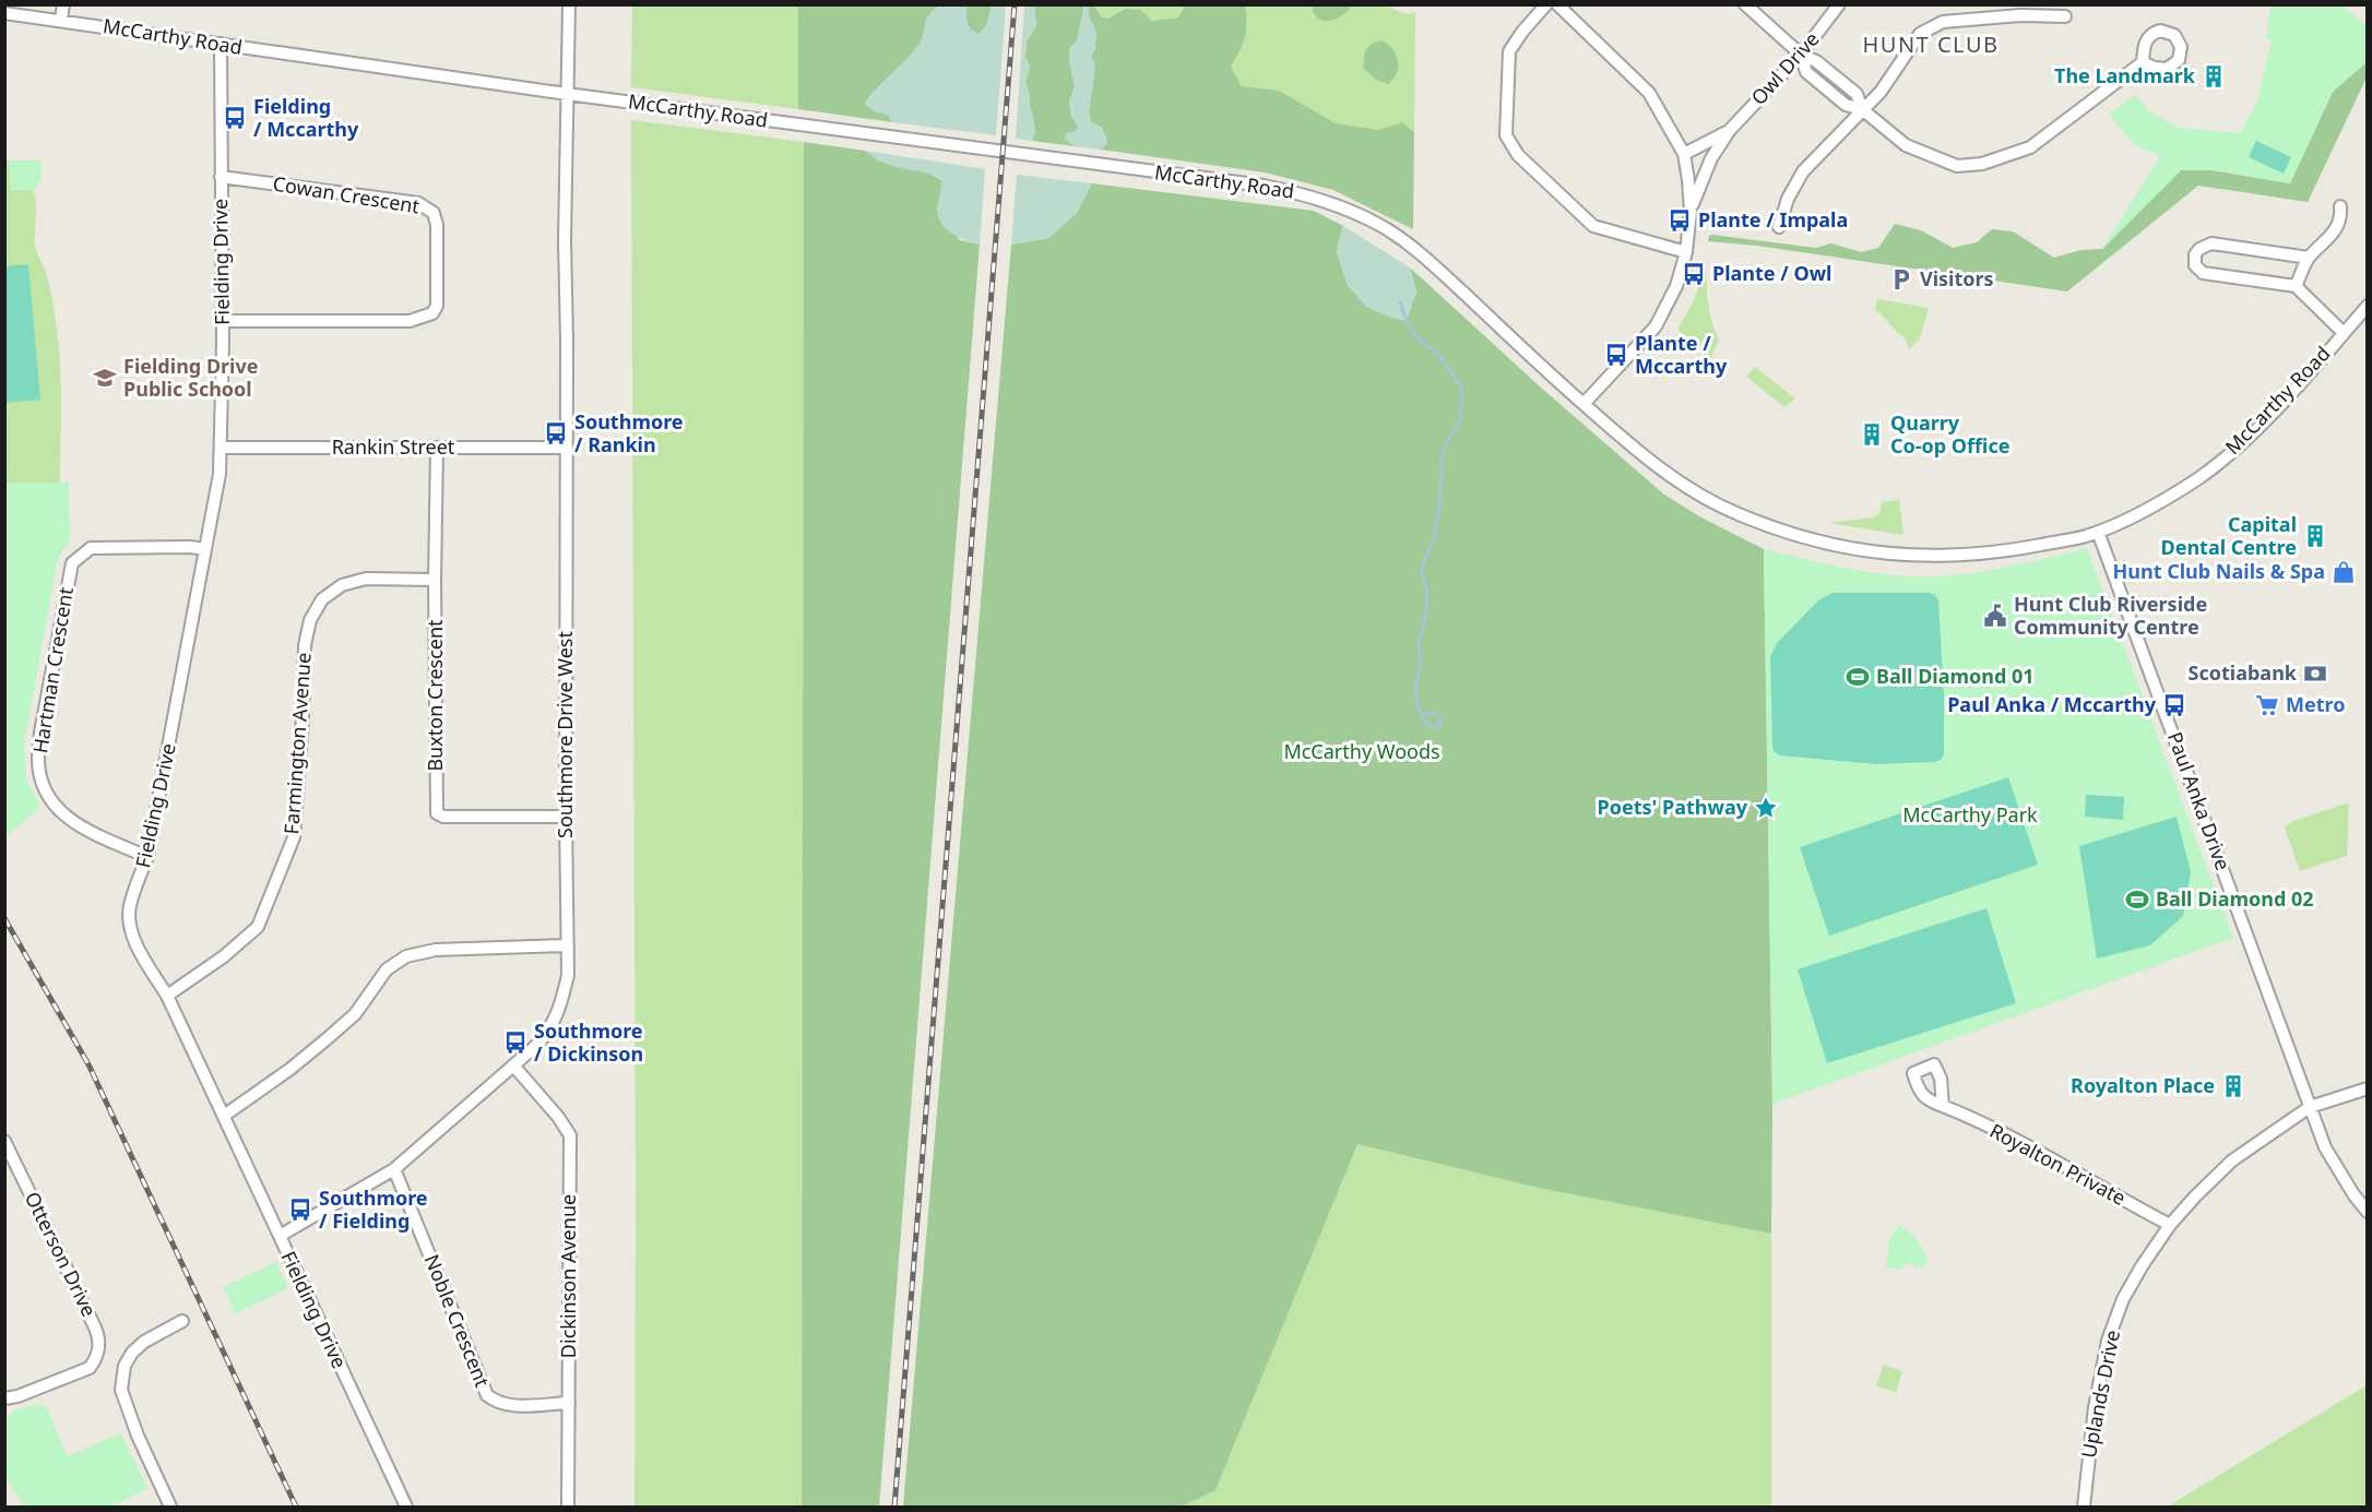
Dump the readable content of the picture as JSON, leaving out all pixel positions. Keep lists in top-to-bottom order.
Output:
{
  "streets": {
    "street": [
      "McCarthy Road",
      "Owl Drive",
      "Cowan Crescent",
      "Fielding Drive",
      "Rankin Street",
      "Hartman Crescent",
      "Buxton Crescent",
      "Southmore Drive West",
      "Farmington Avenue",
      "Paul Anka Drive",
      "Royalton Private",
      "Otterson Drive",
      "Dickinson Avenue",
      "Noble Crescent",
      "Uplands Drive"
    ]
  },
  "crossings": [
    ["McCarthy Road", "Fielding Drive"],
    ["McCarthy Road", "Southmore Drive West"],
    ["McCarthy Road", "Paul Anka Drive"],
    ["Cowan Crescent", "Fielding Drive"],
    ["Fielding Drive", "Rankin Street"],
    ["Fielding Drive", "Hartman Crescent"],
    ["Fielding Drive", "Southmore Drive West"],
    ["Fielding Drive", "Farmington Avenue"],
    ["Rankin Street", "Buxton Crescent"],
    ["Rankin Street", "Southmore Drive West"],
    ["Buxton Crescent", "Southmore Drive West"],
    ["Buxton Crescent", "Farmington Avenue"],
    ["Southmore Drive West", "Dickinson Avenue"],
    ["Southmore Drive West", "Noble Crescent"],
    ["Paul Anka Drive", "Uplands Drive"],
    ["Royalton Private", "Uplands Drive"],
    ["Dickinson Avenue", "Noble Crescent"]
  ],
  "districts": ["HUNT CLUB"],
  "parks": ["McCarthy Woods", "McCarthy Park"],
  "places": {
    "building": [
      "The Landmark",
      "Quarry Co-op Office",
      "Capital Dental Centre",
      "Royalton Place"
    ],
    "bus stop": [
      "Fielding / Mccarthy",
      "Plante / Impala",
      "Plante / Owl",
      "Plante / Mccarthy",
      "Southmore / Rankin",
      "Paul Anka / Mccarthy",
      "Southmore / Dickinson",
      "Southmore / Fielding"
    ],
    "parking": ["Visitors"],
    "school or university": ["Fielding Drive Public School"],
    "shop": ["Hunt Club Nails & Spa"],
    "public building": ["Hunt Club Riverside Community Centre"],
    "bank": ["Scotiabank"],
    "sports": ["Ball Diamond 01", "Ball Diamond 02"],
    "supermarket": ["Metro"],
    "place": ["Poets' Pathway"]
  }
}
